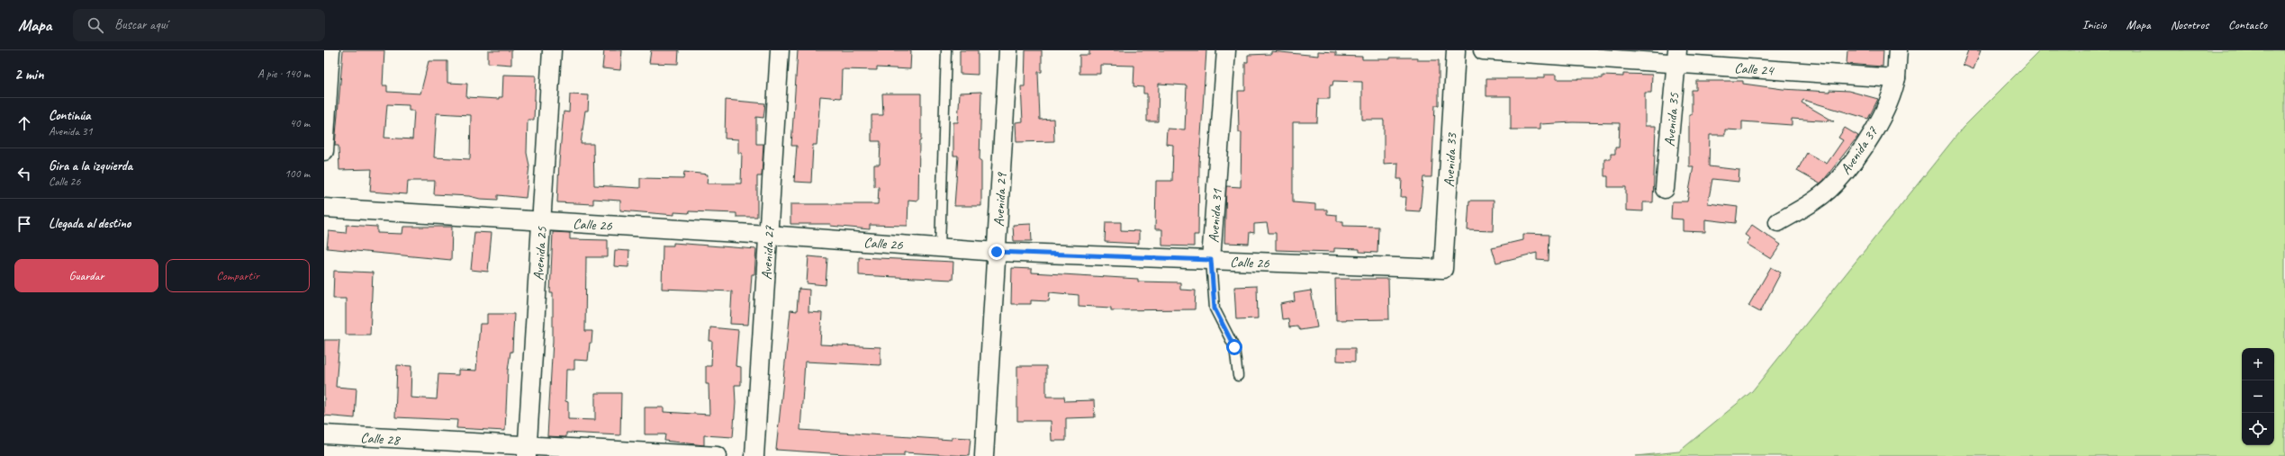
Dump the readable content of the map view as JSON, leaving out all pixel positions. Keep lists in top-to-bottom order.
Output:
{
  "streets": {
    "street": [
      "Calle 24",
      "Avenida 35",
      "Avenida 37",
      "Avenida 33",
      "Avenida 29",
      "Avenida 31",
      "Calle 26",
      "Avenida 27",
      "Avenida 25",
      "Calle 28"
    ]
  },
  "crossings": [
    ["Calle 24", "Avenida 35"],
    ["Calle 24", "Avenida 37"],
    ["Avenida 33", "Calle 26"],
    ["Avenida 29", "Calle 26"],
    ["Avenida 31", "Calle 26"],
    ["Calle 26", "Avenida 27"],
    ["Calle 26", "Avenida 25"],
    ["Avenida 25", "Calle 28"]
  ],
  "page": {
    "header": "Mapa",
    "search": "Buscar aquí",
    "nav": [
      "Inicio",
      "Mapa",
      "Nosotros",
      "Contacto"
    ],
    "heading": ["2 min", "A pie · 140 m"],
    "list": [
      ["Continúa", "Avenida 31", "40 m"],
      ["Gira a la izquierda", "Calle 26", "100 m"],
      "Llegada al destino"
    ],
    "buttons": ["Guardar", "Compartir"],
    "map_buttons": ["+", "−"]
  }
}
